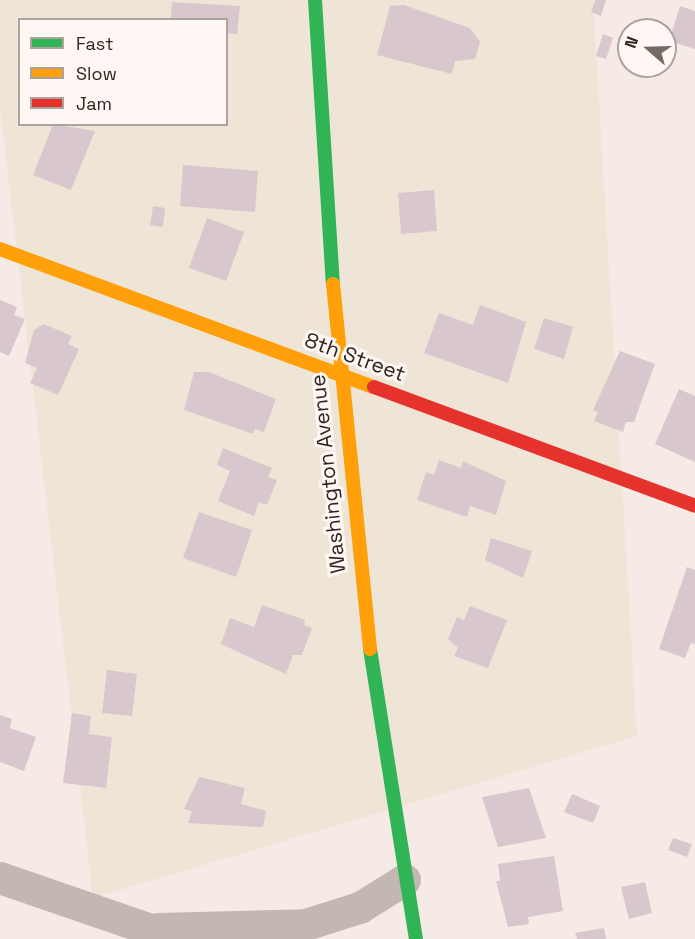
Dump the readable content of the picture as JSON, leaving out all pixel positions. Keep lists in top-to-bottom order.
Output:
{
  "streets": {
    "street": ["8th Street", "Washington Avenue"]
  },
  "crossings": [
    ["8th Street", "Washington Avenue"]
  ],
  "legend": ["Fast", "Slow", "Jam"],
  "north": "left"
}
